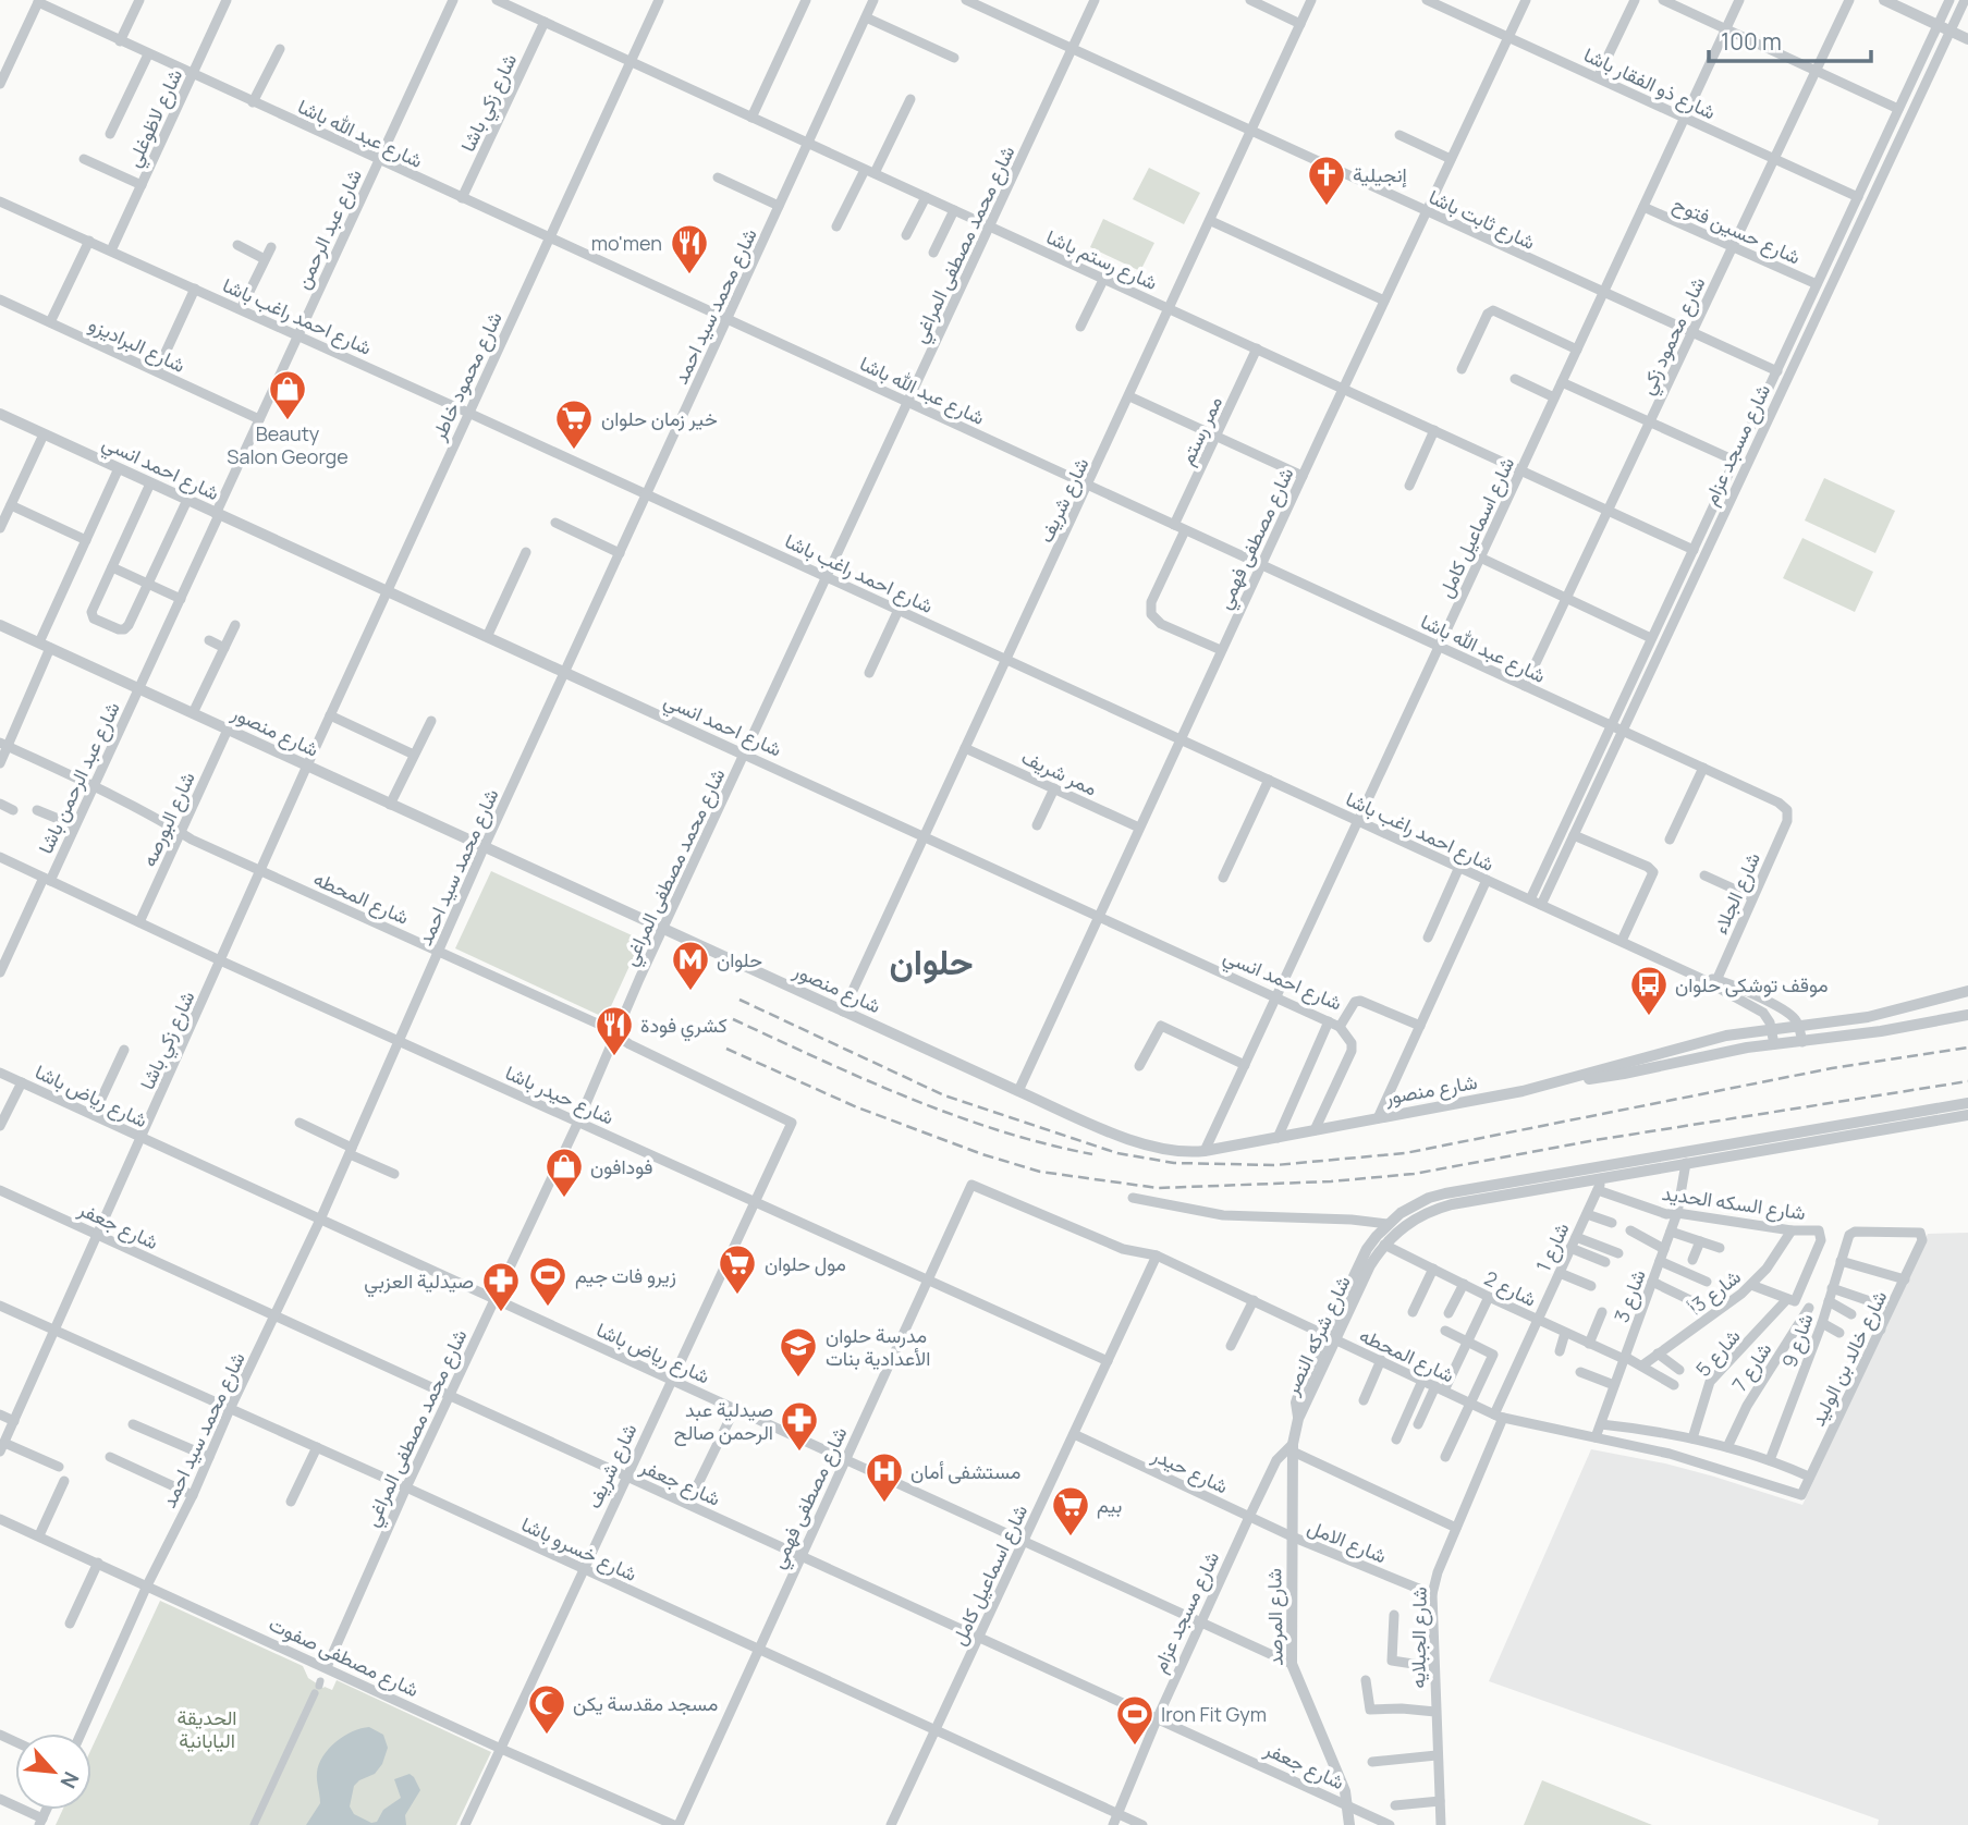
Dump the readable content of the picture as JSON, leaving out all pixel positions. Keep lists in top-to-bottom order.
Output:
{
  "streets": {
    "street": [
      "شارع ذو الفقار باشا",
      "شارع زكي باشا",
      "شارع لاظوغلي",
      "شارع عبد الله باشا",
      "شارع ثابت باشا",
      "شارع عبد الرحمن",
      "شارع حسين فتوح",
      "شارع محمد مصطفى المراغي",
      "شارع رستم باشا",
      "شارع محمد سيد احمد",
      "شارع احمد راغب باشا",
      "شارع محمود زكي",
      "شارع البراديزو",
      "شارع محمود خاطر",
      "ممر رستم",
      "شارع مسجد عزام",
      "شارع احمد انسي",
      "شارع شريف",
      "شارع اسماعيل كامل",
      "شارع مصطفى فهمي",
      "شارع منصور",
      "ممر شريف",
      "شارع عبد الرحمن باشا",
      "شارع البورصه",
      "شارع الجلاء",
      "شارع المحطه",
      "شارع حيدر باشا",
      "شارع رياض باشا",
      "شارع السكه الحديد",
      "شارع جعفر",
      "شارع 1",
      "شارع 2",
      "شارع 3أ",
      "شارع 3",
      "شارع شركه النصر",
      "شارع 9",
      "شارع 5",
      "شارع خالد بن الوليد",
      "شارع 7",
      "شارع حيدر",
      "شارع الامل",
      "شارع خسرو باشا",
      "شارع المرصد",
      "شارع الجبلايه",
      "شارع مصطفى صفوت"
    ]
  },
  "crossings": [
    ["شارع ذو الفقار باشا", "شارع محمود زكي"],
    ["شارع ذو الفقار باشا", "شارع مسجد عزام"],
    ["شارع ذو الفقار باشا", "شارع اسماعيل كامل"],
    ["شارع ذو الفقار باشا", "شارع مصطفى فهمي"],
    ["شارع زكي باشا", "شارع عبد الله باشا"],
    ["شارع زكي باشا", "شارع رستم باشا"],
    ["شارع زكي باشا", "شارع محمود خاطر"],
    ["شارع زكي باشا", "شارع منصور"],
    ["شارع زكي باشا", "شارع المحطه"],
    ["شارع زكي باشا", "شارع حيدر باشا"],
    ["شارع زكي باشا", "شارع رياض باشا"],
    ["شارع زكي باشا", "شارع جعفر"],
    ["شارع زكي باشا", "شارع خسرو باشا"],
    ["شارع لاظوغلي", "شارع عبد الله باشا"],
    ["شارع لاظوغلي", "شارع احمد راغب باشا"],
    ["شارع عبد الله باشا", "شارع عبد الرحمن"],
    ["شارع عبد الله باشا", "شارع محمد مصطفى المراغي"],
    ["شارع عبد الله باشا", "شارع محمد سيد احمد"],
    ["شارع عبد الله باشا", "شارع محمود زكي"],
    ["شارع عبد الله باشا", "شارع محمود خاطر"],
    ["شارع عبد الله باشا", "ممر رستم"],
    ["شارع عبد الله باشا", "شارع مسجد عزام"],
    ["شارع عبد الله باشا", "شارع شريف"],
    ["شارع عبد الله باشا", "شارع اسماعيل كامل"],
    ["شارع عبد الله باشا", "شارع مصطفى فهمي"],
    ["شارع عبد الله باشا", "شارع الجلاء"],
    ["شارع ثابت باشا", "شارع محمد مصطفى المراغي"],
    ["شارع ثابت باشا", "شارع محمود زكي"],
    ["شارع ثابت باشا", "شارع مسجد عزام"],
    ["شارع ثابت باشا", "شارع شريف"],
    ["شارع ثابت باشا", "شارع اسماعيل كامل"],
    ["شارع ثابت باشا", "شارع مصطفى فهمي"],
    ["شارع عبد الرحمن", "شارع احمد راغب باشا"],
    ["شارع عبد الرحمن", "شارع البراديزو"],
    ["شارع عبد الرحمن", "شارع احمد انسي"],
    ["شارع عبد الرحمن", "شارع منصور"],
    ["شارع عبد الرحمن", "شارع عبد الرحمن باشا"],
    ["شارع حسين فتوح", "شارع محمود زكي"],
    ["شارع حسين فتوح", "شارع مسجد عزام"],
    ["شارع حسين فتوح", "شارع اسماعيل كامل"],
    ["شارع محمد مصطفى المراغي", "شارع رستم باشا"],
    ["شارع محمد مصطفى المراغي", "شارع احمد راغب باشا"],
    ["شارع محمد مصطفى المراغي", "شارع احمد انسي"],
    ["شارع محمد مصطفى المراغي", "شارع منصور"],
    ["شارع محمد مصطفى المراغي", "شارع المحطه"],
    ["شارع محمد مصطفى المراغي", "شارع حيدر باشا"],
    ["شارع محمد مصطفى المراغي", "شارع رياض باشا"],
    ["شارع محمد مصطفى المراغي", "شارع جعفر"],
    ["شارع محمد مصطفى المراغي", "شارع خسرو باشا"],
    ["شارع محمد مصطفى المراغي", "شارع مصطفى صفوت"],
    ["شارع رستم باشا", "شارع محمد سيد احمد"],
    ["شارع رستم باشا", "شارع محمود زكي"],
    ["شارع رستم باشا", "شارع محمود خاطر"],
    ["شارع رستم باشا", "ممر رستم"],
    ["شارع رستم باشا", "شارع مسجد عزام"],
    ["شارع رستم باشا", "شارع شريف"],
    ["شارع رستم باشا", "شارع اسماعيل كامل"],
    ["شارع رستم باشا", "شارع مصطفى فهمي"],
    ["شارع محمد سيد احمد", "شارع احمد راغب باشا"],
    ["شارع محمد سيد احمد", "شارع احمد انسي"],
    ["شارع محمد سيد احمد", "شارع منصور"],
    ["شارع محمد سيد احمد", "شارع المحطه"],
    ["شارع محمد سيد احمد", "شارع حيدر باشا"],
    ["شارع محمد سيد احمد", "شارع رياض باشا"],
    ["شارع محمد سيد احمد", "شارع جعفر"],
    ["شارع محمد سيد احمد", "شارع خسرو باشا"],
    ["شارع محمد سيد احمد", "شارع مصطفى صفوت"],
    ["شارع احمد راغب باشا", "شارع محمود خاطر"],
    ["شارع احمد راغب باشا", "شارع مسجد عزام"],
    ["شارع احمد راغب باشا", "شارع شريف"],
    ["شارع احمد راغب باشا", "شارع اسماعيل كامل"],
    ["شارع احمد راغب باشا", "شارع مصطفى فهمي"],
    ["شارع احمد راغب باشا", "شارع منصور"],
    ["شارع احمد راغب باشا", "شارع الجلاء"],
    ["شارع محمود خاطر", "شارع احمد انسي"],
    ["شارع محمود خاطر", "شارع منصور"],
    ["شارع مسجد عزام", "شارع رياض باشا"],
    ["شارع مسجد عزام", "شارع جعفر"],
    ["شارع مسجد عزام", "شارع شركه النصر"],
    ["شارع مسجد عزام", "شارع حيدر"],
    ["شارع مسجد عزام", "شارع خسرو باشا"],
    ["شارع مسجد عزام", "شارع المرصد"],
    ["شارع احمد انسي", "شارع شريف"],
    ["شارع احمد انسي", "شارع اسماعيل كامل"],
    ["شارع احمد انسي", "شارع مصطفى فهمي"],
    ["شارع شريف", "شارع منصور"],
    ["شارع شريف", "ممر شريف"],
    ["شارع شريف", "شارع المحطه"],
    ["شارع شريف", "شارع حيدر باشا"],
    ["شارع شريف", "شارع رياض باشا"],
    ["شارع شريف", "شارع جعفر"],
    ["شارع شريف", "شارع خسرو باشا"],
    ["شارع شريف", "شارع مصطفى صفوت"],
    ["شارع اسماعيل كامل", "شارع منصور"],
    ["شارع اسماعيل كامل", "شارع المحطه"],
    ["شارع اسماعيل كامل", "شارع حيدر باشا"],
    ["شارع اسماعيل كامل", "شارع رياض باشا"],
    ["شارع اسماعيل كامل", "شارع جعفر"],
    ["شارع اسماعيل كامل", "شارع حيدر"],
    ["شارع اسماعيل كامل", "شارع خسرو باشا"],
    ["شارع مصطفى فهمي", "شارع منصور"],
    ["شارع مصطفى فهمي", "ممر شريف"],
    ["شارع مصطفى فهمي", "شارع المحطه"],
    ["شارع مصطفى فهمي", "شارع حيدر باشا"],
    ["شارع مصطفى فهمي", "شارع رياض باشا"],
    ["شارع مصطفى فهمي", "شارع جعفر"],
    ["شارع مصطفى فهمي", "شارع خسرو باشا"],
    ["شارع مصطفى فهمي", "شارع مصطفى صفوت"],
    ["شارع منصور", "شارع عبد الرحمن باشا"],
    ["شارع منصور", "شارع البورصه"],
    ["شارع عبد الرحمن باشا", "شارع المحطه"],
    ["شارع عبد الرحمن باشا", "شارع حيدر باشا"],
    ["شارع البورصه", "شارع المحطه"],
    ["شارع البورصه", "شارع حيدر باشا"],
    ["شارع المحطه", "شارع 1"],
    ["شارع المحطه", "شارع 3"],
    ["شارع المحطه", "شارع شركه النصر"],
    ["شارع المحطه", "شارع خالد بن الوليد"],
    ["شارع المحطه", "شارع الجبلايه"],
    ["شارع رياض باشا", "شارع المرصد"],
    ["شارع السكه الحديد", "شارع 1"],
    ["شارع السكه الحديد", "شارع 3أ"],
    ["شارع السكه الحديد", "شارع 3"],
    ["شارع السكه الحديد", "شارع 5"],
    ["شارع جعفر", "شارع المرصد"],
    ["شارع 1", "شارع 2"],
    ["شارع 1", "شارع شركه النصر"],
    ["شارع 1", "شارع الجبلايه"],
    ["شارع 2", "شارع 3أ"],
    ["شارع 2", "شارع 3"],
    ["شارع 2", "شارع شركه النصر"],
    ["شارع 3", "شارع شركه النصر"],
    ["شارع 9", "شارع خالد بن الوليد"],
    ["شارع حيدر", "شارع الامل"],
    ["شارع حيدر", "شارع المرصد"],
    ["شارع الامل", "شارع المرصد"],
    ["شارع الامل", "شارع الجبلايه"]
  ],
  "districts": ["حلوان"],
  "parks": ["الحديقة اليابانية"],
  "places": {
    "church": ["إنجيلية"],
    "restaurant": ["mo'men", "كشري فودة"],
    "shop": ["Beauty Salon George", "فودافون"],
    "supermarket": ["خير زمان حلوان", "مول حلوان", "بيم"],
    "metro station": ["حلوان"],
    "bus stop": ["موقف توشكى حلوان"],
    "sports": ["زيرو فات جيم", "Iron Fit Gym"],
    "pharmacy": ["صيدلية العزبي", "صيدلية عبد الرحمن صالح"],
    "school or university": ["مدرسة حلوان الأعدادية بنات"],
    "hospital": ["مستشفى أمان"],
    "mosque": ["مسجد مقدسة يكن"]
  },
  "scale_bar": "100 m",
  "north": "bottom right"
}
